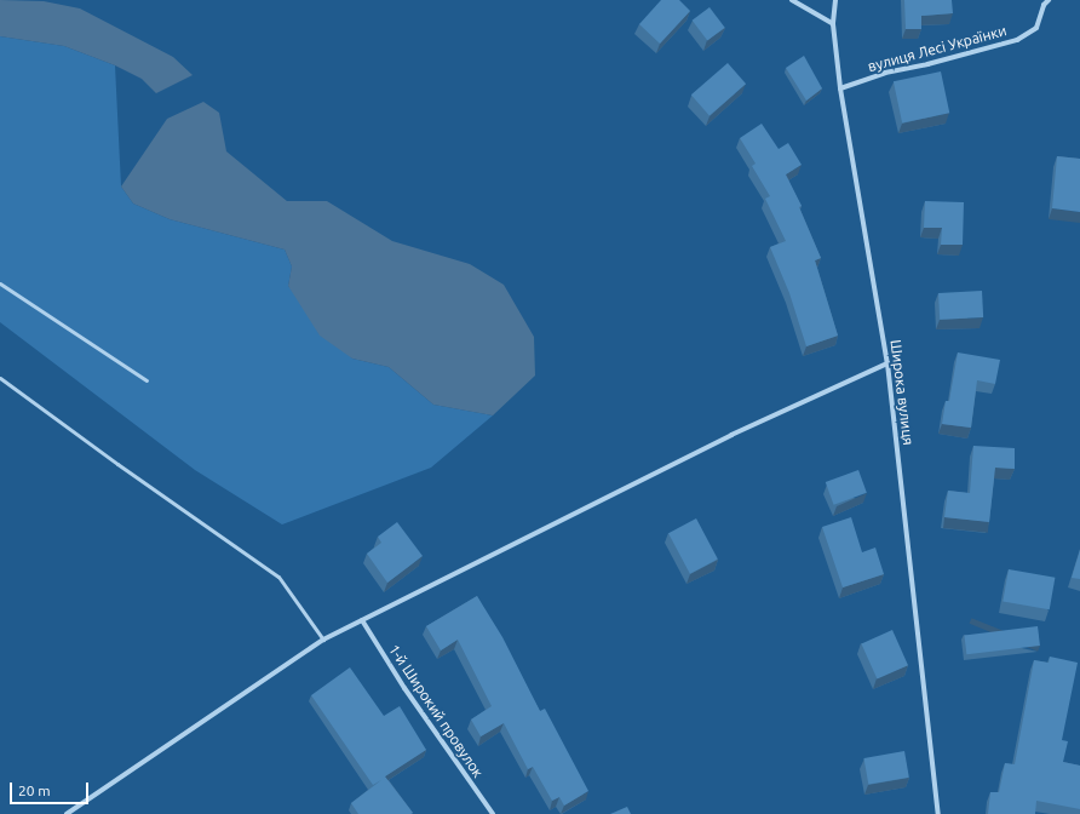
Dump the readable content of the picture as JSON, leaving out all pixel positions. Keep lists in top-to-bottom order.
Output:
{
  "streets": {
    "street": ["вулиця Лесі Українки", "Широка вулиця", "1-й Широкий провулок"]
  },
  "crossings": [
    ["вулиця Лесі Українки", "Широка вулиця"]
  ],
  "scale_bar": "20 m"
}
